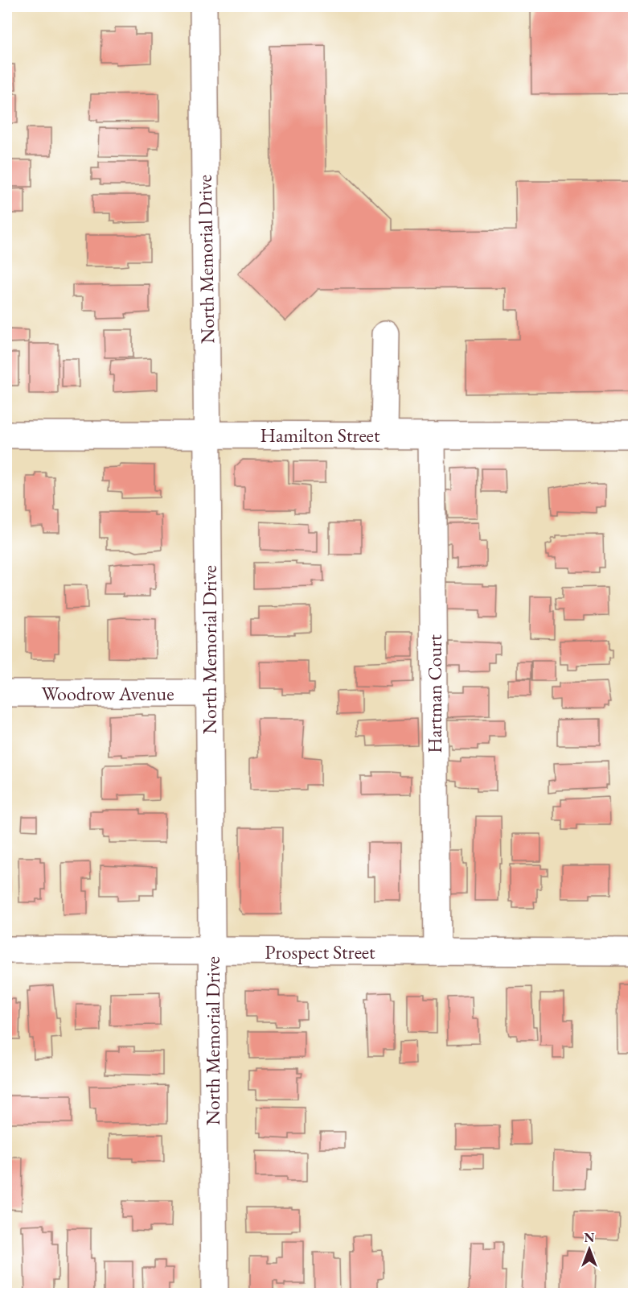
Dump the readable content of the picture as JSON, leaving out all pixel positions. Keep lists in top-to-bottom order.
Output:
{
  "streets": {
    "street": [
      "North Memorial Drive",
      "Hamilton Street",
      "Woodrow Avenue",
      "Hartman Court",
      "Prospect Street"
    ]
  },
  "crossings": [
    ["North Memorial Drive", "Hamilton Street"],
    ["North Memorial Drive", "Woodrow Avenue"],
    ["North Memorial Drive", "Prospect Street"],
    ["Hamilton Street", "Hartman Court"],
    ["Hartman Court", "Prospect Street"]
  ],
  "north": "top"
}
